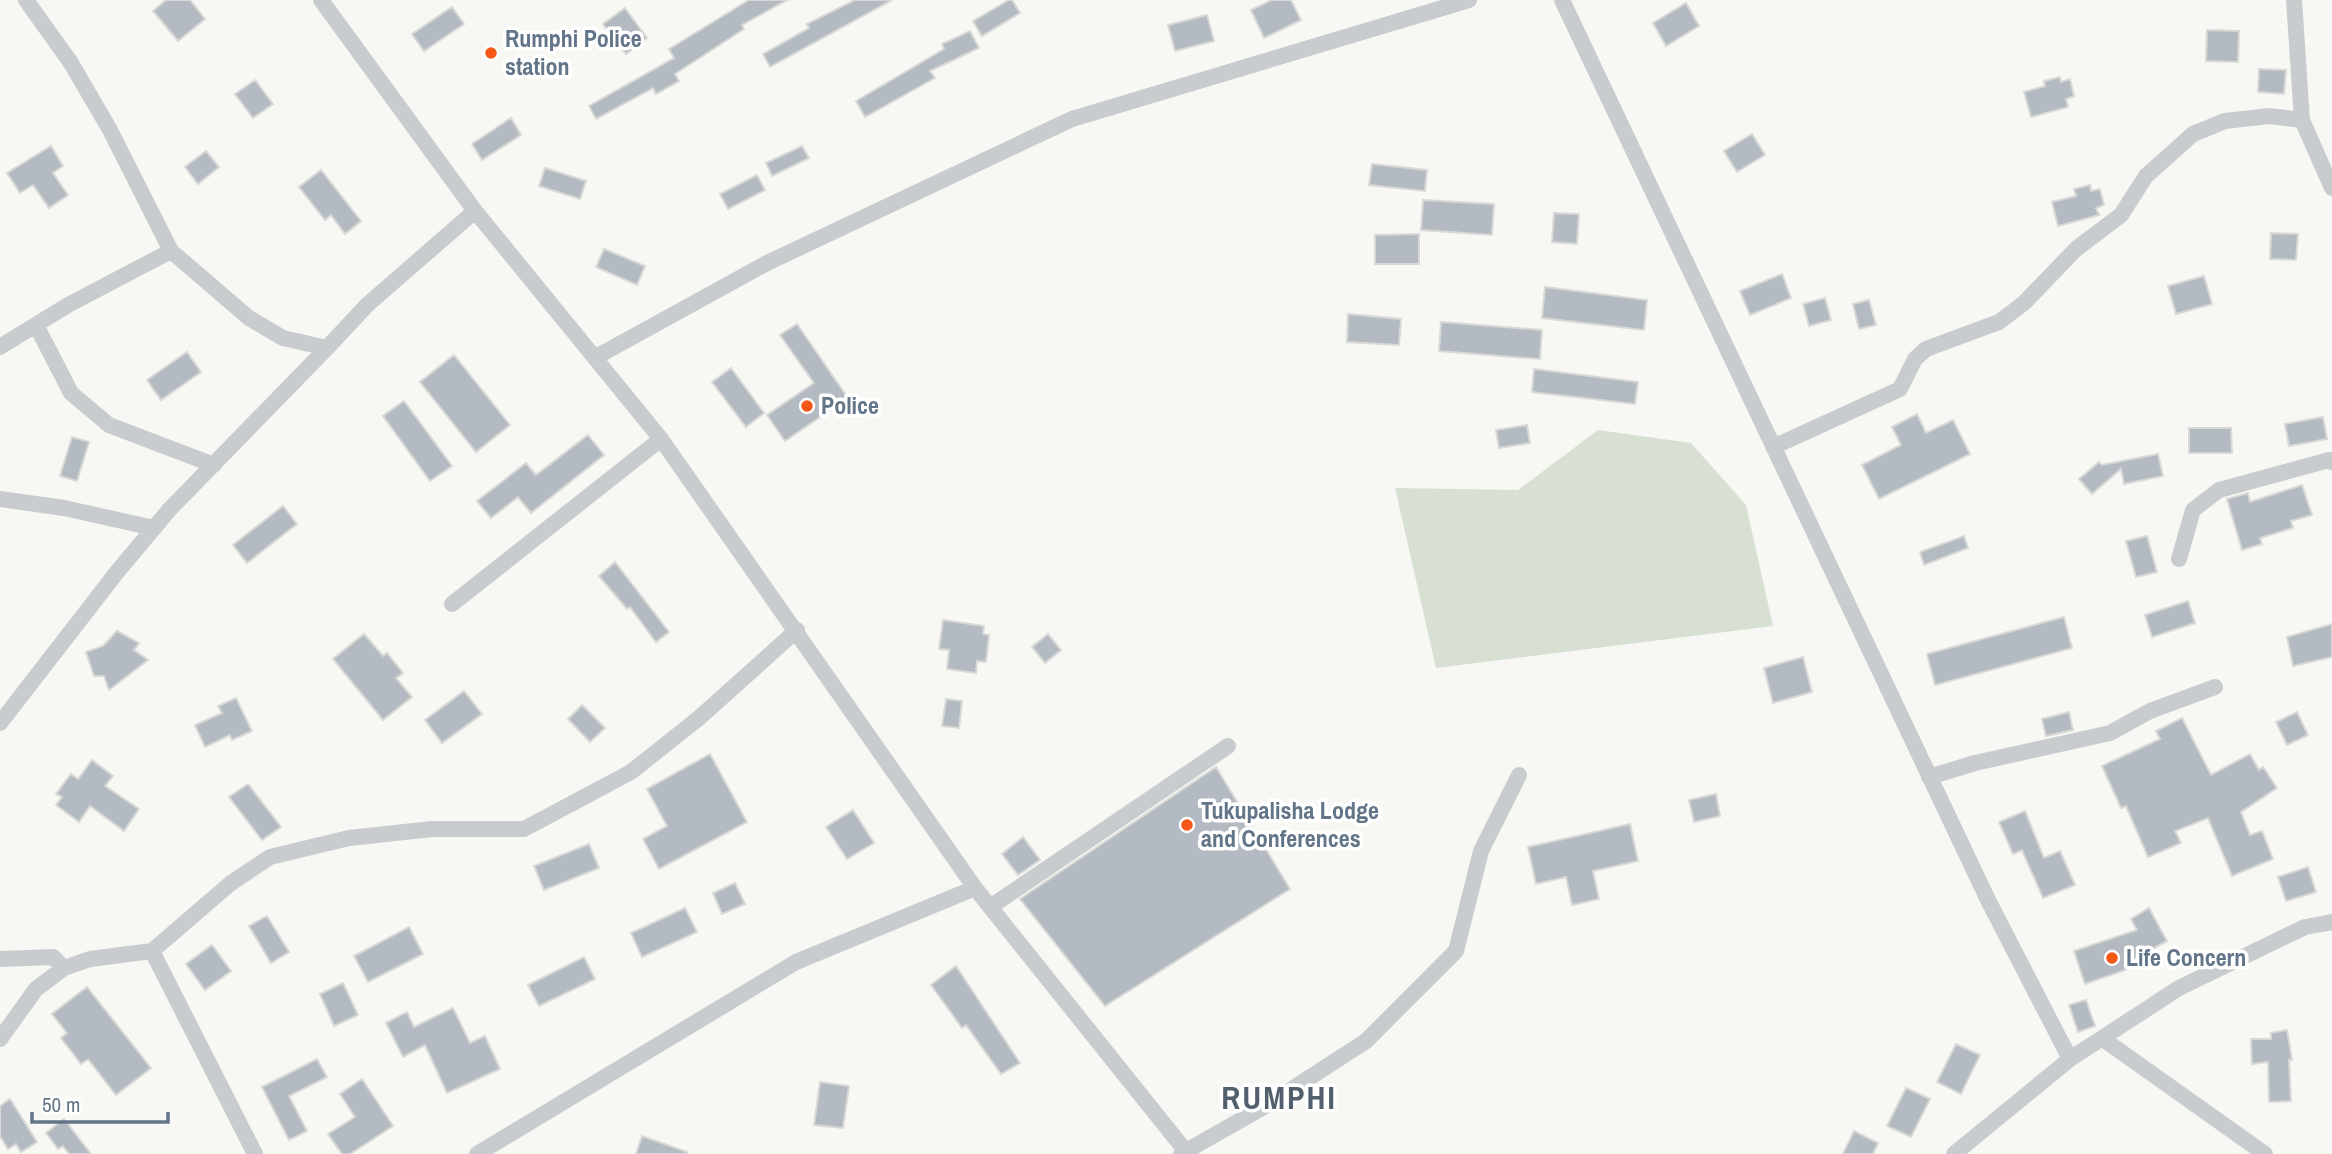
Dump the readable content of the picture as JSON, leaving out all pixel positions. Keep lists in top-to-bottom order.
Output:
{
  "districts": ["RUMPHI"],
  "places": [
    "Rumphi Police station",
    "Police",
    "Tukupalisha Lodge and Conferences",
    "Life Concern"
  ],
  "scale_bar": "50 m"
}
